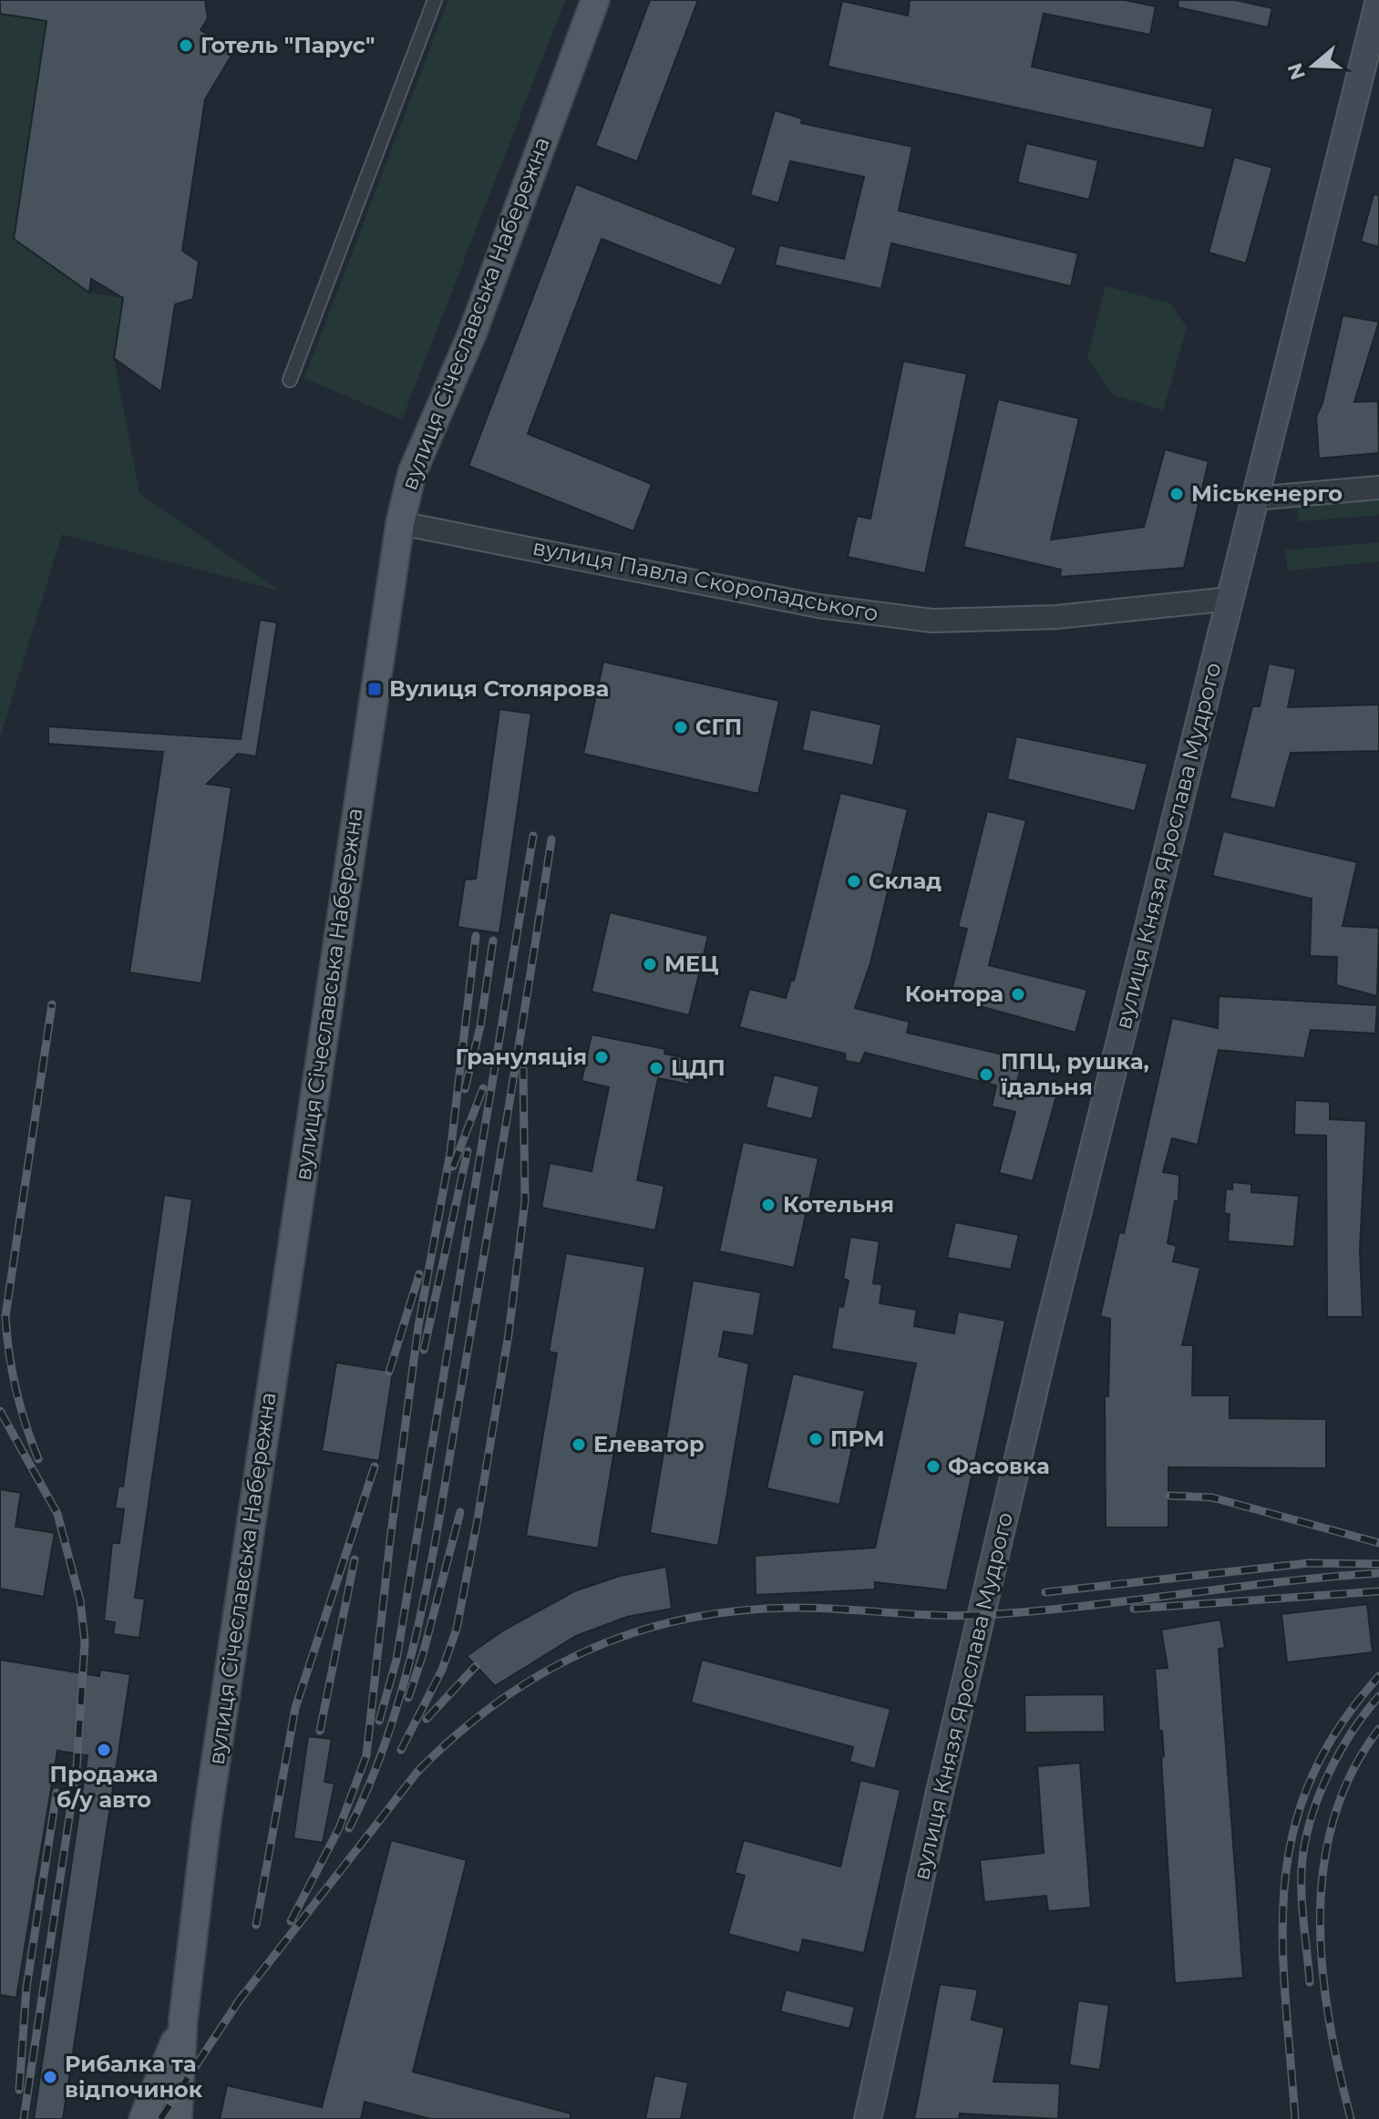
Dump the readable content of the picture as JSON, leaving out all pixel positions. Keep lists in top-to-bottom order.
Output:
{
  "streets": {
    "main road": ["вулиця Січеславська Набережна", "вулиця Князя Ярослава Мудрого"],
    "street": ["вулиця Павла Скоропадського"]
  },
  "crossings": [
    ["вулиця Січеславська Набережна", "вулиця Павла Скоропадського"],
    ["вулиця Павла Скоропадського", "вулиця Князя Ярослава Мудрого"]
  ],
  "places": {
    "other": [
      "Готель \"Парус\"",
      "Міськенерго",
      "СГП",
      "Склад",
      "МЕЦ",
      "Контора",
      "Грануляція",
      "ЦДП",
      "ППЦ, рушка, їдальня",
      "Котельня",
      "ПРМ",
      "Елеватор",
      "Фасовка",
      "Продажа б/у авто",
      "Рибалка та відпочинок"
    ],
    "transit": ["Вулиця Столярова"]
  },
  "north": "left"
}
